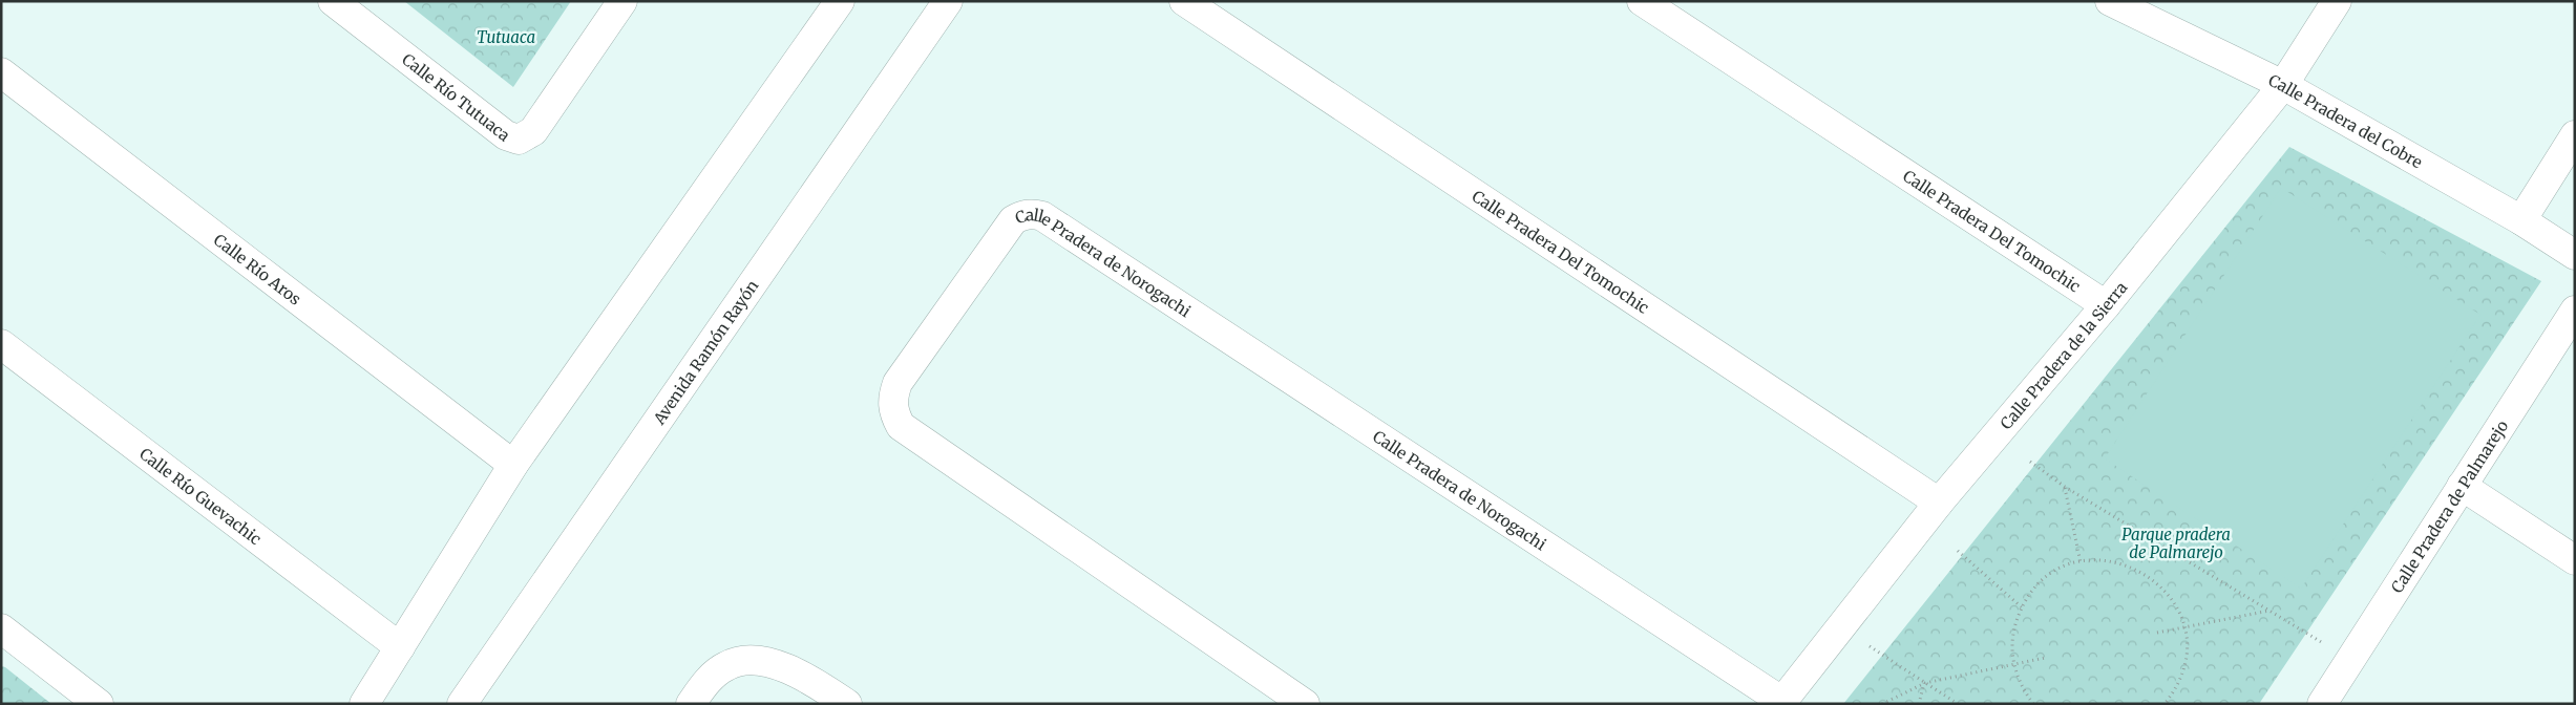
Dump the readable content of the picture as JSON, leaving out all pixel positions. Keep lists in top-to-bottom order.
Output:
{
  "streets": {
    "street": [
      "Calle Río Tutuaca",
      "Calle Pradera del Cobre",
      "Calle Pradera Del Tomochic",
      "Calle Río Aros",
      "Calle Pradera de Norogachi",
      "Avenida Ramón Rayón",
      "Calle Pradera de la Sierra",
      "Calle Río Guevachic",
      "Calle Pradera de Palmarejo"
    ]
  },
  "crossings": [
    ["Calle Pradera del Cobre", "Calle Pradera de la Sierra"],
    ["Calle Pradera Del Tomochic", "Calle Pradera de la Sierra"],
    ["Calle Pradera de Norogachi", "Calle Pradera de la Sierra"]
  ],
  "parks": ["Tutuaca", "Parque pradera de Palmarejo"]
}
